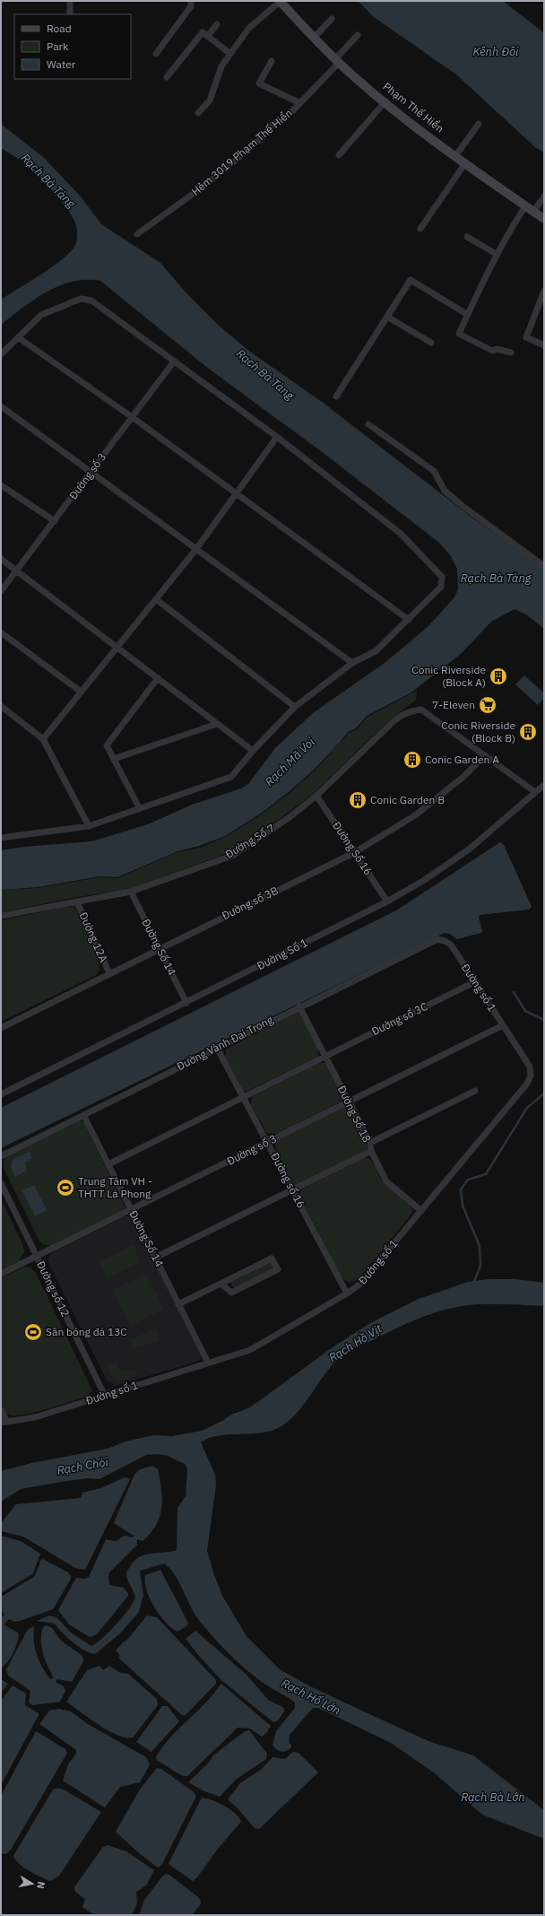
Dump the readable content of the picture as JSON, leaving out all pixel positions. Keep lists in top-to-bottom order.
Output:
{
  "streets": {
    "main road": ["Phạm Thế Hiển"],
    "street": [
      "Hẻm 3019 Phạm Thế Hiển",
      "Đường số 3",
      "Đường Số 7",
      "Đường Số 16",
      "Đường số 3B",
      "Đường 12A",
      "Đường Số 14",
      "Đường Số 1",
      "Đường số 1",
      "Đường số 3C",
      "Đường Vành Đai Trong",
      "Đường Số 18",
      "Đường số 16",
      "Đường số 12"
    ]
  },
  "crossings": [
    ["Phạm Thế Hiển", "Hẻm 3019 Phạm Thế Hiển"],
    ["Đường số 3", "Đường Số 14"],
    ["Đường số 3", "Đường số 1"],
    ["Đường số 3", "Đường Số 18"],
    ["Đường số 3", "Đường số 16"],
    ["Đường số 3", "Đường số 12"],
    ["Đường Số 7", "Đường Số 16"],
    ["Đường Số 7", "Đường số 3B"],
    ["Đường Số 7", "Đường 12A"],
    ["Đường Số 7", "Đường Số 14"],
    ["Đường Số 16", "Đường số 3B"],
    ["Đường Số 16", "Đường Số 1"],
    ["Đường số 3B", "Đường 12A"],
    ["Đường số 3B", "Đường Số 14"],
    ["Đường Số 14", "Đường Số 1"],
    ["Đường Số 14", "Đường số 1"],
    ["Đường Số 14", "Đường Vành Đai Trong"],
    ["Đường số 1", "Đường số 3C"],
    ["Đường số 1", "Đường Vành Đai Trong"],
    ["Đường số 1", "Đường Số 18"],
    ["Đường số 1", "Đường số 16"],
    ["Đường số 1", "Đường số 12"],
    ["Đường số 3C", "Đường Số 18"],
    ["Đường Vành Đai Trong", "Đường Số 18"],
    ["Đường Vành Đai Trong", "Đường số 16"]
  ],
  "water": [
    "Kênh Đôi",
    "Rạch Bà Tàng",
    "Rạch Mã Voi",
    "Rạch Hồ Vịt",
    "Rạch Chòi",
    "Rạch Hố Lớn",
    "Rạch Bà Lớn"
  ],
  "places": {
    "building": [
      "Conic Riverside (Block A)",
      "Conic Riverside (Block B)",
      "Conic Garden A",
      "Conic Garden B"
    ],
    "supermarket": ["7-Eleven"],
    "sports": ["Trung Tâm VH - THTT Lá Phong", "Sân bóng đá 13C"]
  },
  "legend": ["Road", "Park", "Water"],
  "north": "right"
}
